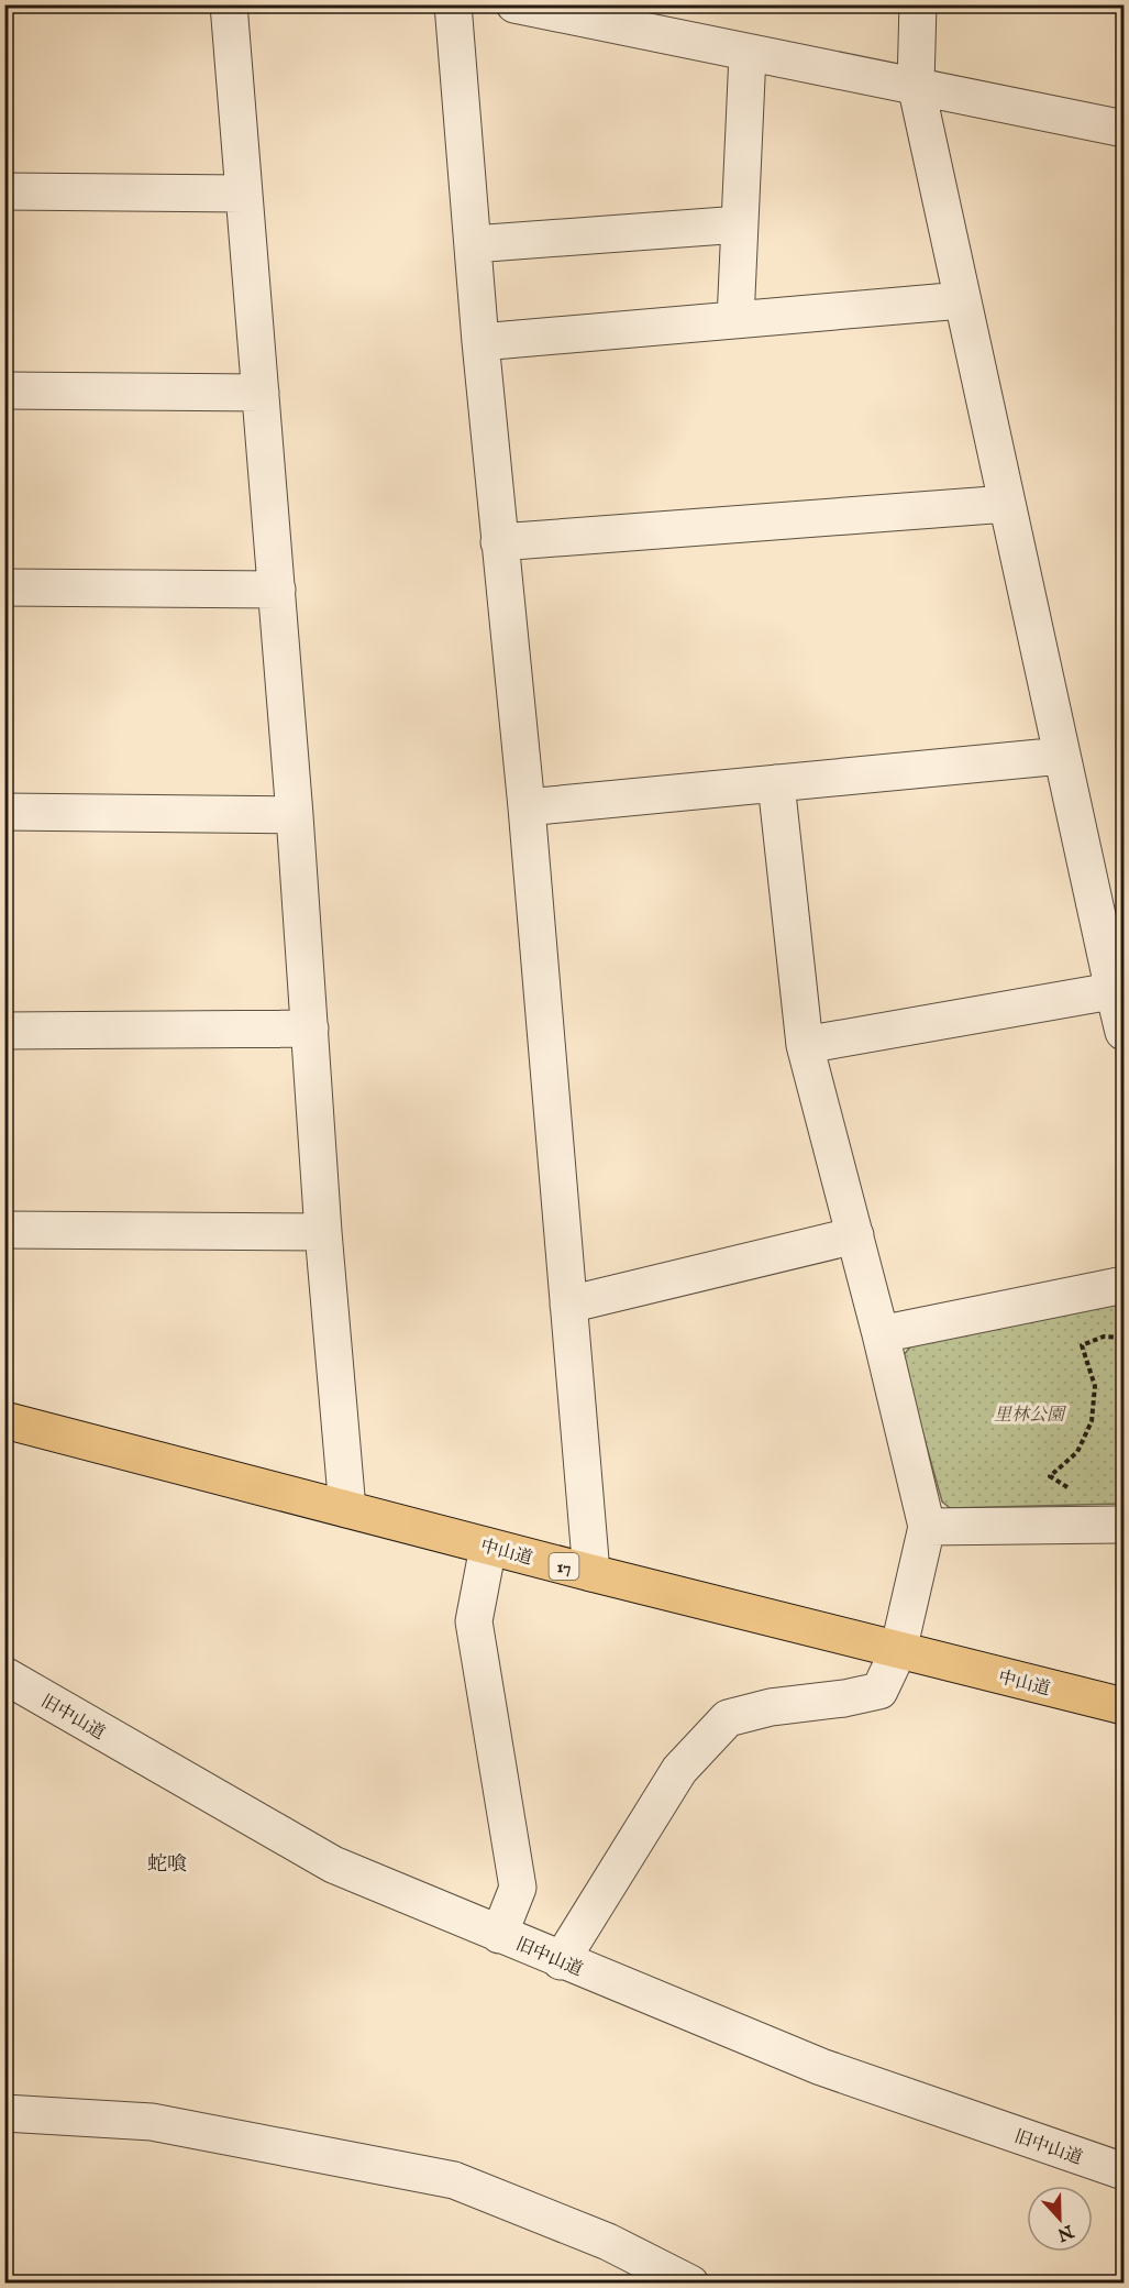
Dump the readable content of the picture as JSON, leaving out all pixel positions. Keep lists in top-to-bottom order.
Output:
{
  "streets": {
    "highway": ["中山道", "17"],
    "street": ["旧中山道"]
  },
  "districts": ["蛇喰"],
  "parks": ["里林公園"],
  "north": "bottom"
}
